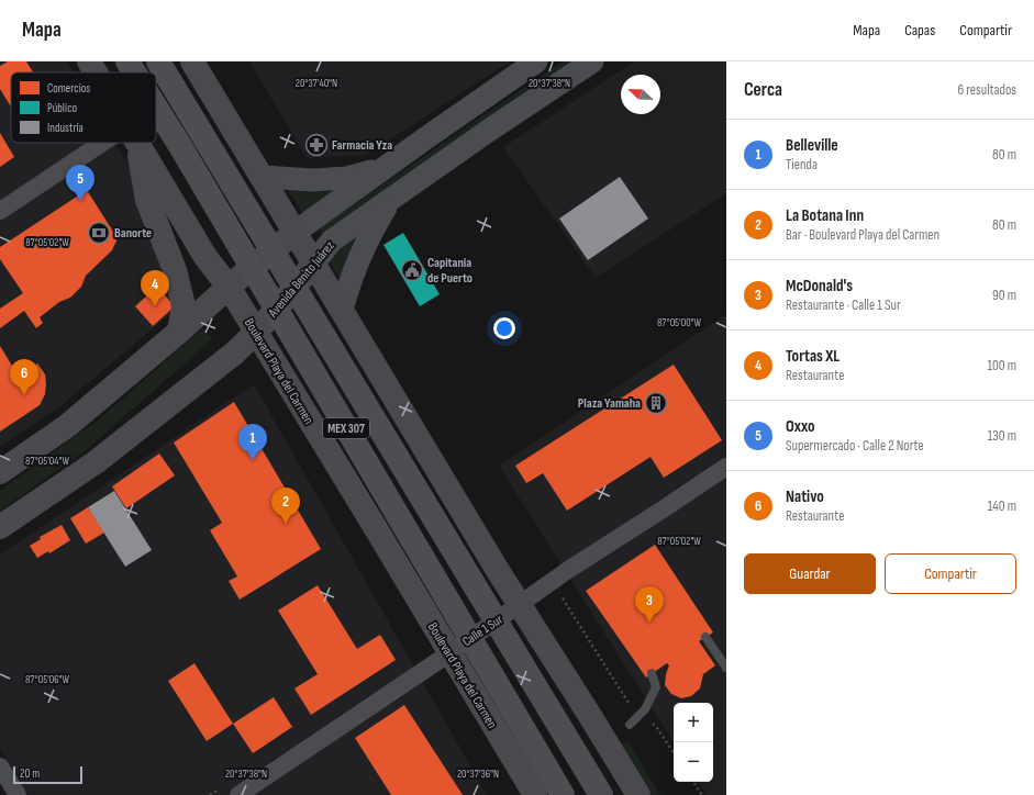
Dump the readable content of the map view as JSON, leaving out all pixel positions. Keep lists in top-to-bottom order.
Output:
{
  "streets": {
    "highway": ["MEX 307"],
    "main road": ["Avenida Benito Juárez", "Boulevard Playa del Carmen"],
    "street": ["Calle 1 Sur"]
  },
  "crossings": [
    ["Avenida Benito Juárez", "Boulevard Playa del Carmen"],
    ["Boulevard Playa del Carmen", "Calle 1 Sur"]
  ],
  "places": {
    "pharmacy": ["Farmacia Yza"],
    "bank": ["Banorte"],
    "public building": ["Capitanía de Puerto"],
    "building": ["Plaza Yamaha"]
  },
  "legend": ["Comercios", "Público", "Industria"],
  "scale_bar": "20 m",
  "north": "top left",
  "page": {
    "header": "Mapa",
    "nav": ["Mapa", "Capas", "Compartir"],
    "heading": ["Cerca", "6 resultados"],
    "list": [
      {
        "mark": "1",
        "name": "Belleville",
        "note": "Tienda",
        "value": "80 m"
      },
      {
        "mark": "2",
        "name": "La Botana Inn",
        "note": "Bar · Boulevard Playa del Carmen",
        "value": "80 m"
      },
      {
        "mark": "3",
        "name": "McDonald's",
        "note": "Restaurante · Calle 1 Sur",
        "value": "90 m"
      },
      {
        "mark": "4",
        "name": "Tortas XL",
        "note": "Restaurante",
        "value": "100 m"
      },
      {
        "mark": "5",
        "name": "Oxxo",
        "note": "Supermercado · Calle 2 Norte",
        "value": "130 m"
      },
      {
        "mark": "6",
        "name": "Nativo",
        "note": "Restaurante",
        "value": "140 m"
      }
    ],
    "pins": [
      "5",
      "4",
      "6",
      "1",
      "2",
      "3"
    ],
    "buttons": ["Guardar", "Compartir"],
    "map_buttons": ["+", "−"],
    "scale": "20 m"
  },
  "coordinates": [
    "20°37'40\"N",
    "20°37'38\"N",
    "87°05'02\"W",
    "87°05'00\"W",
    "87°05'04\"W",
    "87°05'06\"W",
    "20°37'36\"N"
  ]
}
